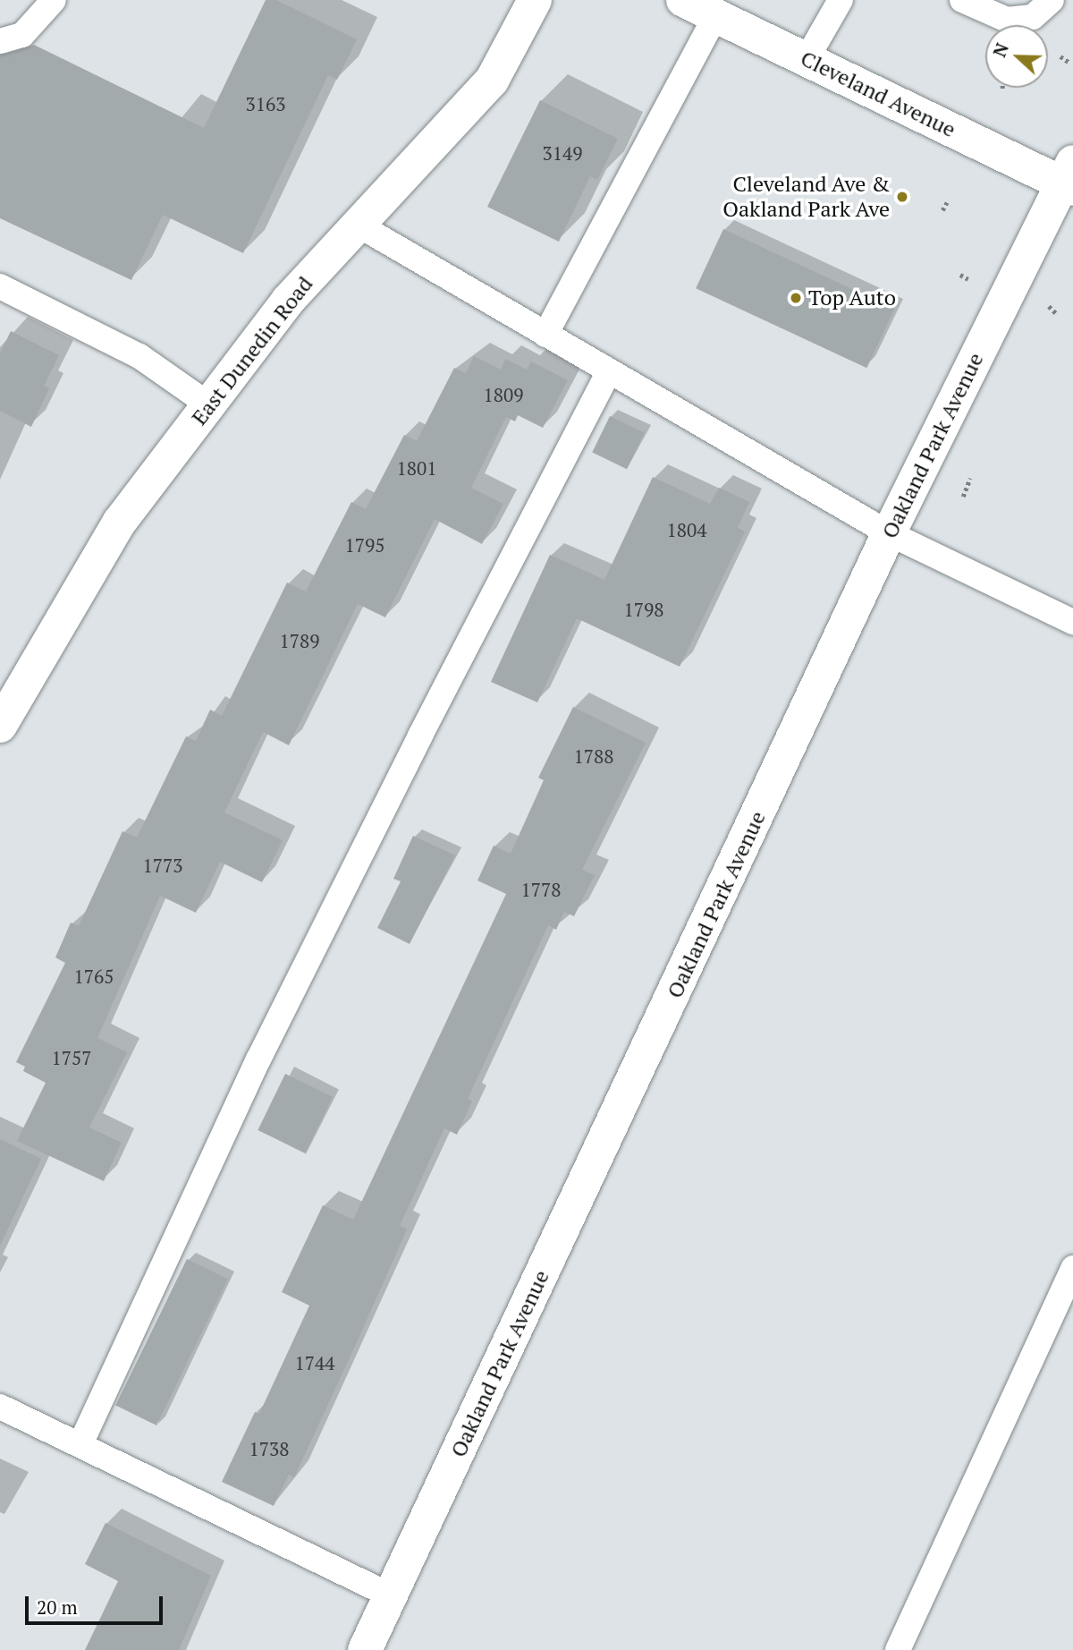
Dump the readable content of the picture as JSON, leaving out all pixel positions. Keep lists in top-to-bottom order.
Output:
{
  "streets": {
    "main road": ["Cleveland Avenue", "East Dunedin Road", "Oakland Park Avenue"]
  },
  "crossings": [
    ["Cleveland Avenue", "Oakland Park Avenue"]
  ],
  "places": ["Cleveland Ave & Oakland Park Ave", "Top Auto"],
  "house_numbers": [
    "3163",
    "3149",
    "1809",
    "1801",
    "1804",
    "1795",
    "1798",
    "1789",
    "1788",
    "1773",
    "1778",
    "1765",
    "1757",
    "1744",
    "1738"
  ],
  "scale_bar": "20 m",
  "north": "left"
}
